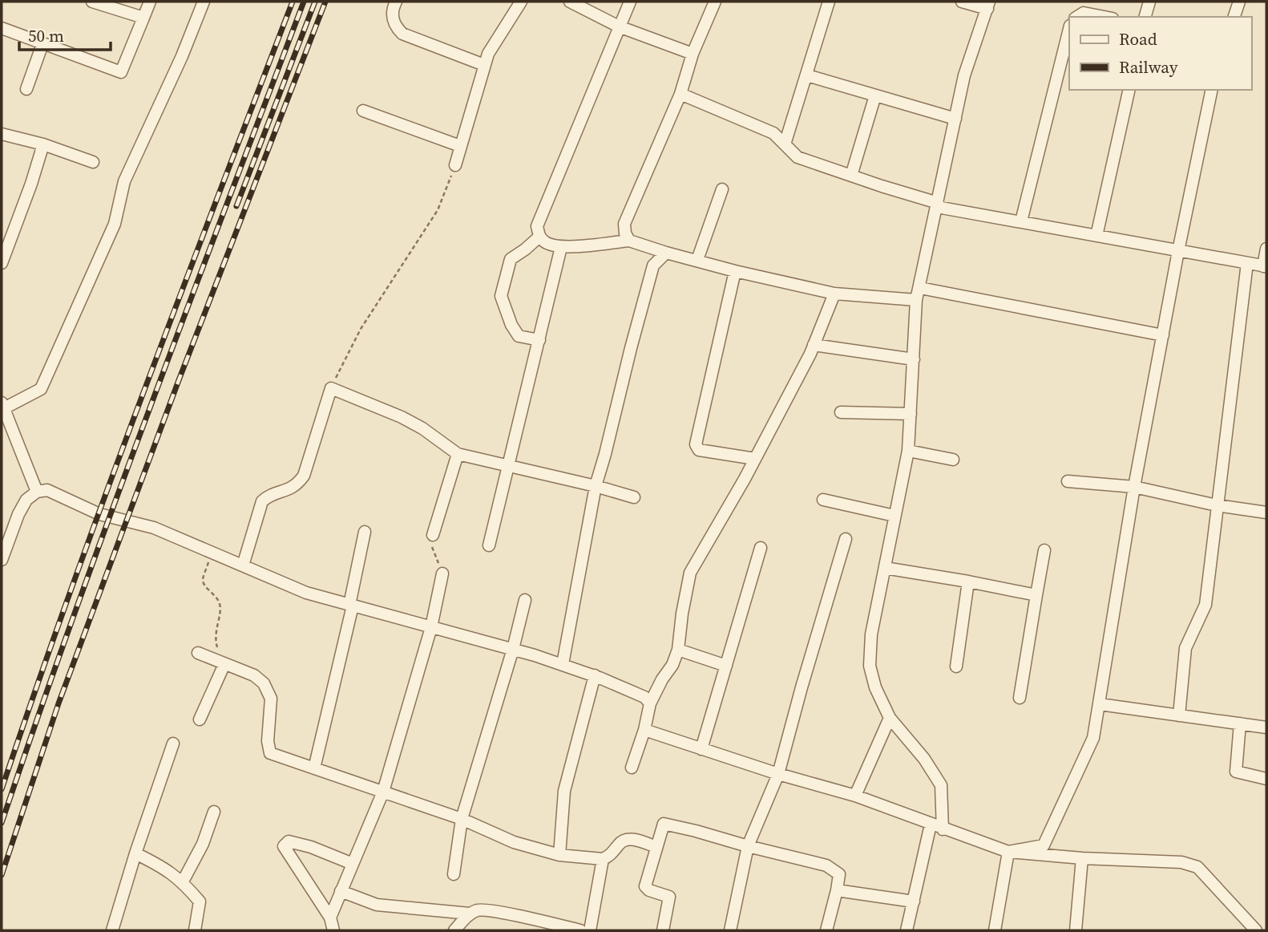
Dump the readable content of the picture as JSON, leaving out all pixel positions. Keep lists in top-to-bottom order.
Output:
{
  "legend": ["Road", "Railway"],
  "scale_bar": "50 m"
}
